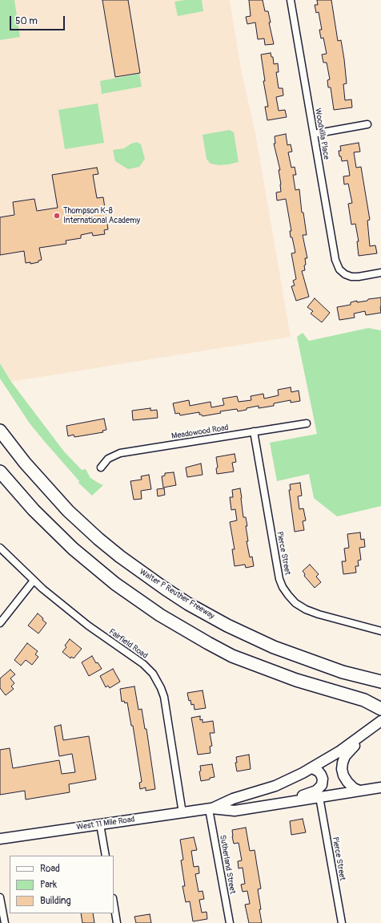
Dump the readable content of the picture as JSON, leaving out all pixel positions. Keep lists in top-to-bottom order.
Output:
{
  "streets": {
    "highway": ["Walter P Reuther Freeway"],
    "main road": ["West 11 Mile Road"],
    "street": [
      "Woodvilla Place",
      "Meadowood Road",
      "Pierce Street",
      "Fairfield Road",
      "Sutherland Street"
    ]
  },
  "crossings": [
    ["Meadowood Road", "Pierce Street"],
    ["Pierce Street", "West 11 Mile Road"],
    ["Fairfield Road", "West 11 Mile Road"],
    ["West 11 Mile Road", "Sutherland Street"]
  ],
  "places": ["Thompson K-8 International Academy"],
  "legend": ["Road", "Park", "Building"],
  "scale_bar": "50 m"
}
